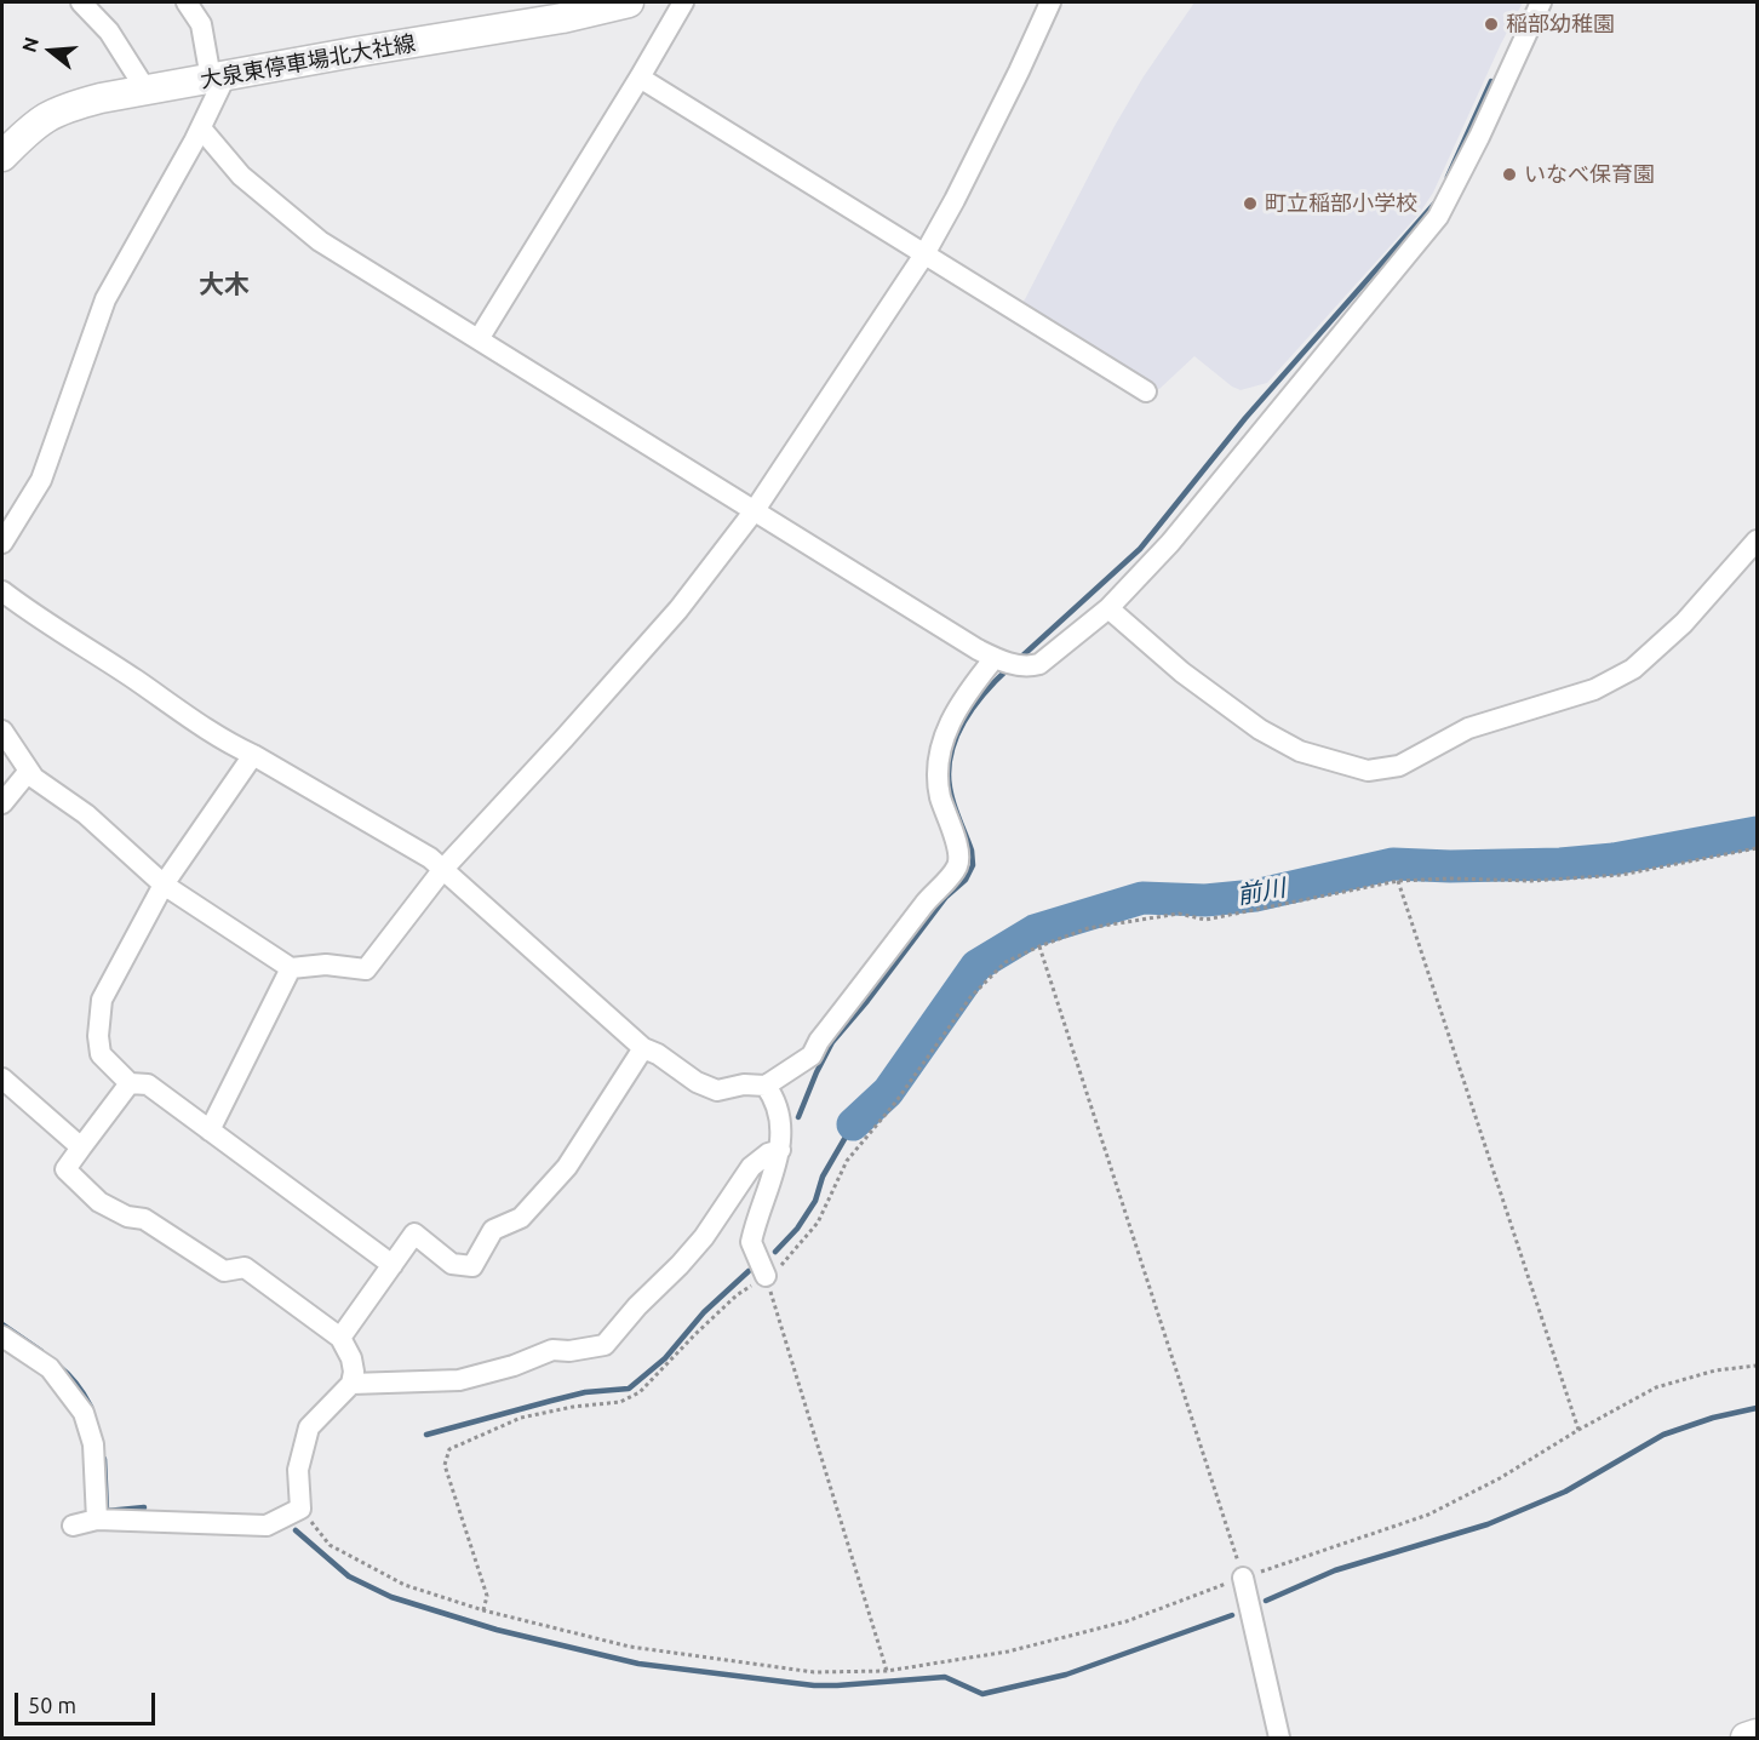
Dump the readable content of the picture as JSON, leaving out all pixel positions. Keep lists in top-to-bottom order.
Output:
{
  "streets": {
    "main road": ["大泉東停車場北大社線"]
  },
  "districts": ["大木"],
  "water": ["前川"],
  "places": ["稲部幼稚園", "いなべ保育園", "町立稲部小学校"],
  "scale_bar": "50 m",
  "north": "left"
}
